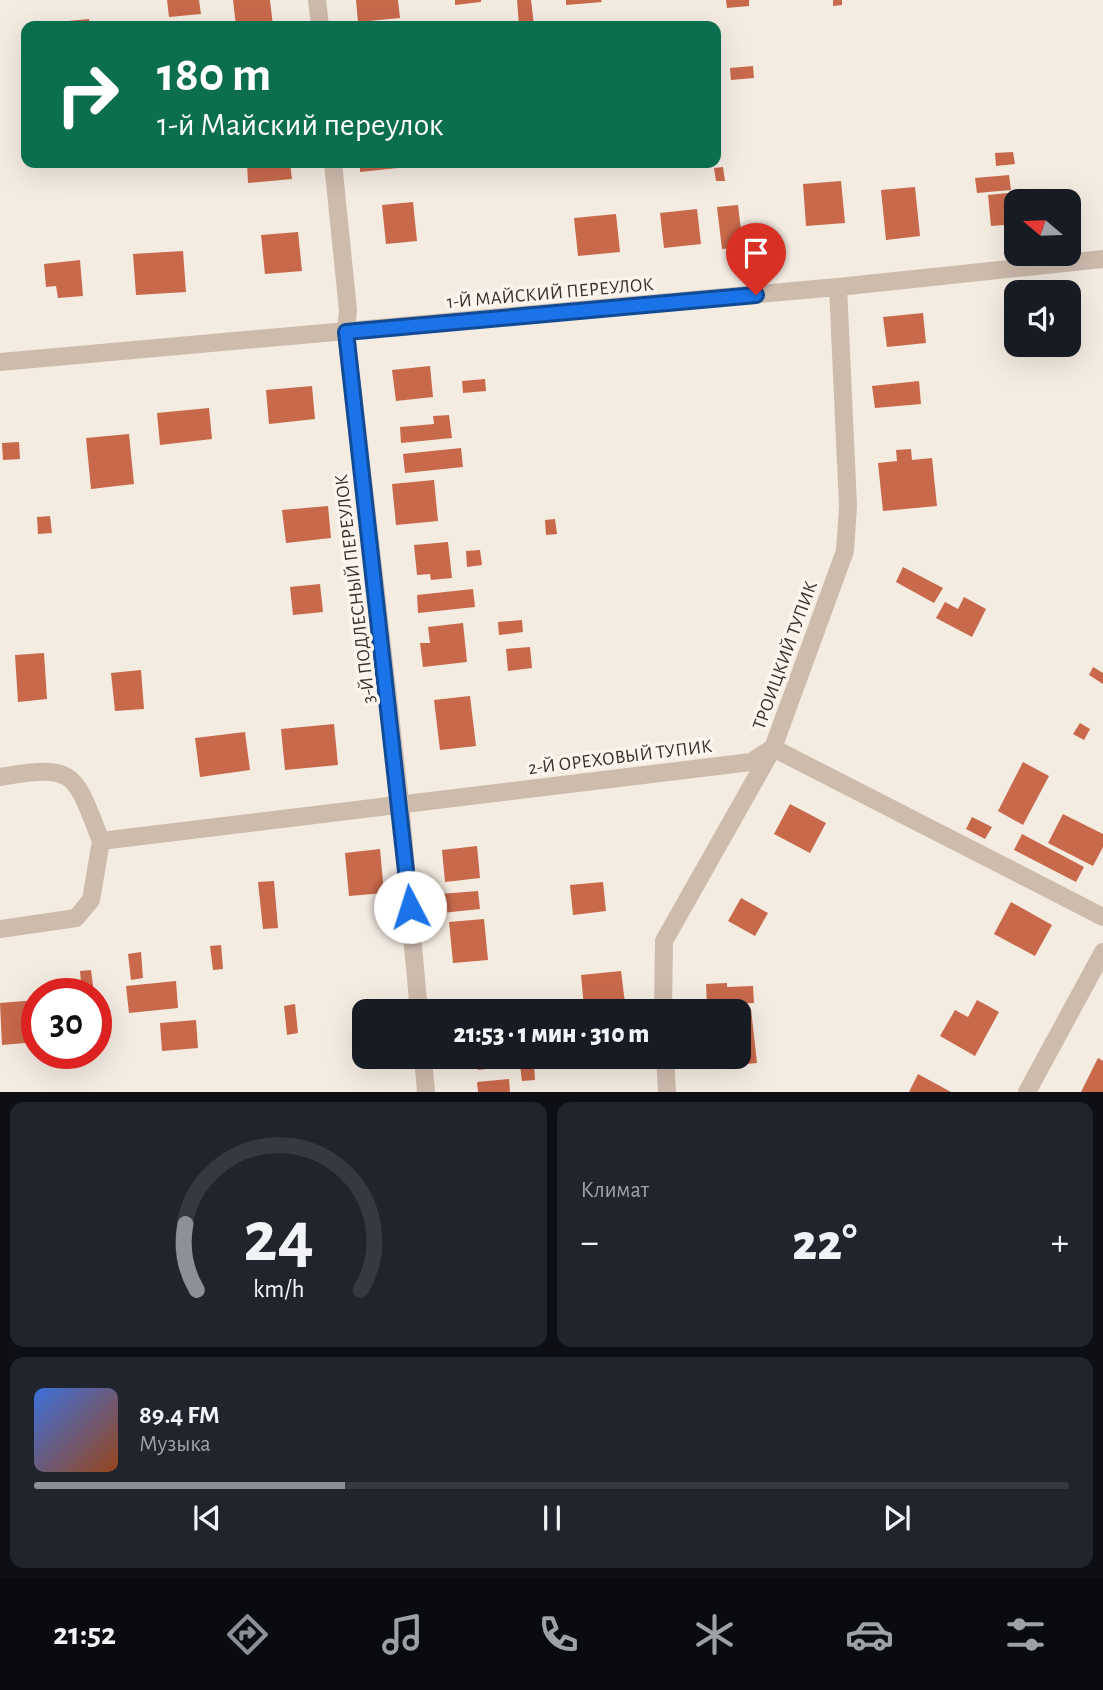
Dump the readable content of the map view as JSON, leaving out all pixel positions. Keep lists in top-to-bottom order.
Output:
{
  "streets": {
    "street": [
      "1-Й МАЙСКИЙ ПЕРЕУЛОК",
      "3-Й ПОДЛЕСНЫЙ ПЕРЕУЛОК",
      "ТРОИЦКИЙ ТУПИК",
      "2-Й ОРЕХОВЫЙ ТУПИК"
    ]
  },
  "crossings": [
    ["1-Й МАЙСКИЙ ПЕРЕУЛОК", "3-Й ПОДЛЕСНЫЙ ПЕРЕУЛОК"],
    ["1-Й МАЙСКИЙ ПЕРЕУЛОК", "ТРОИЦКИЙ ТУПИК"],
    ["3-Й ПОДЛЕСНЫЙ ПЕРЕУЛОК", "2-Й ОРЕХОВЫЙ ТУПИК"],
    ["ТРОИЦКИЙ ТУПИК", "2-Й ОРЕХОВЫЙ ТУПИК"]
  ],
  "north": "left",
  "page": {
    "turn": ["180 m", "1-й Майский переулок"],
    "limit": "30",
    "trip": "21:53 · 1 мин · 310 m",
    "tile": "Климат",
    "heat": ["−", "22°", "+"],
    "song": ["89.4 FM", "Музыка"],
    "tabs": "21:52",
    "gauge": ["24", "km/h"]
  }
}
